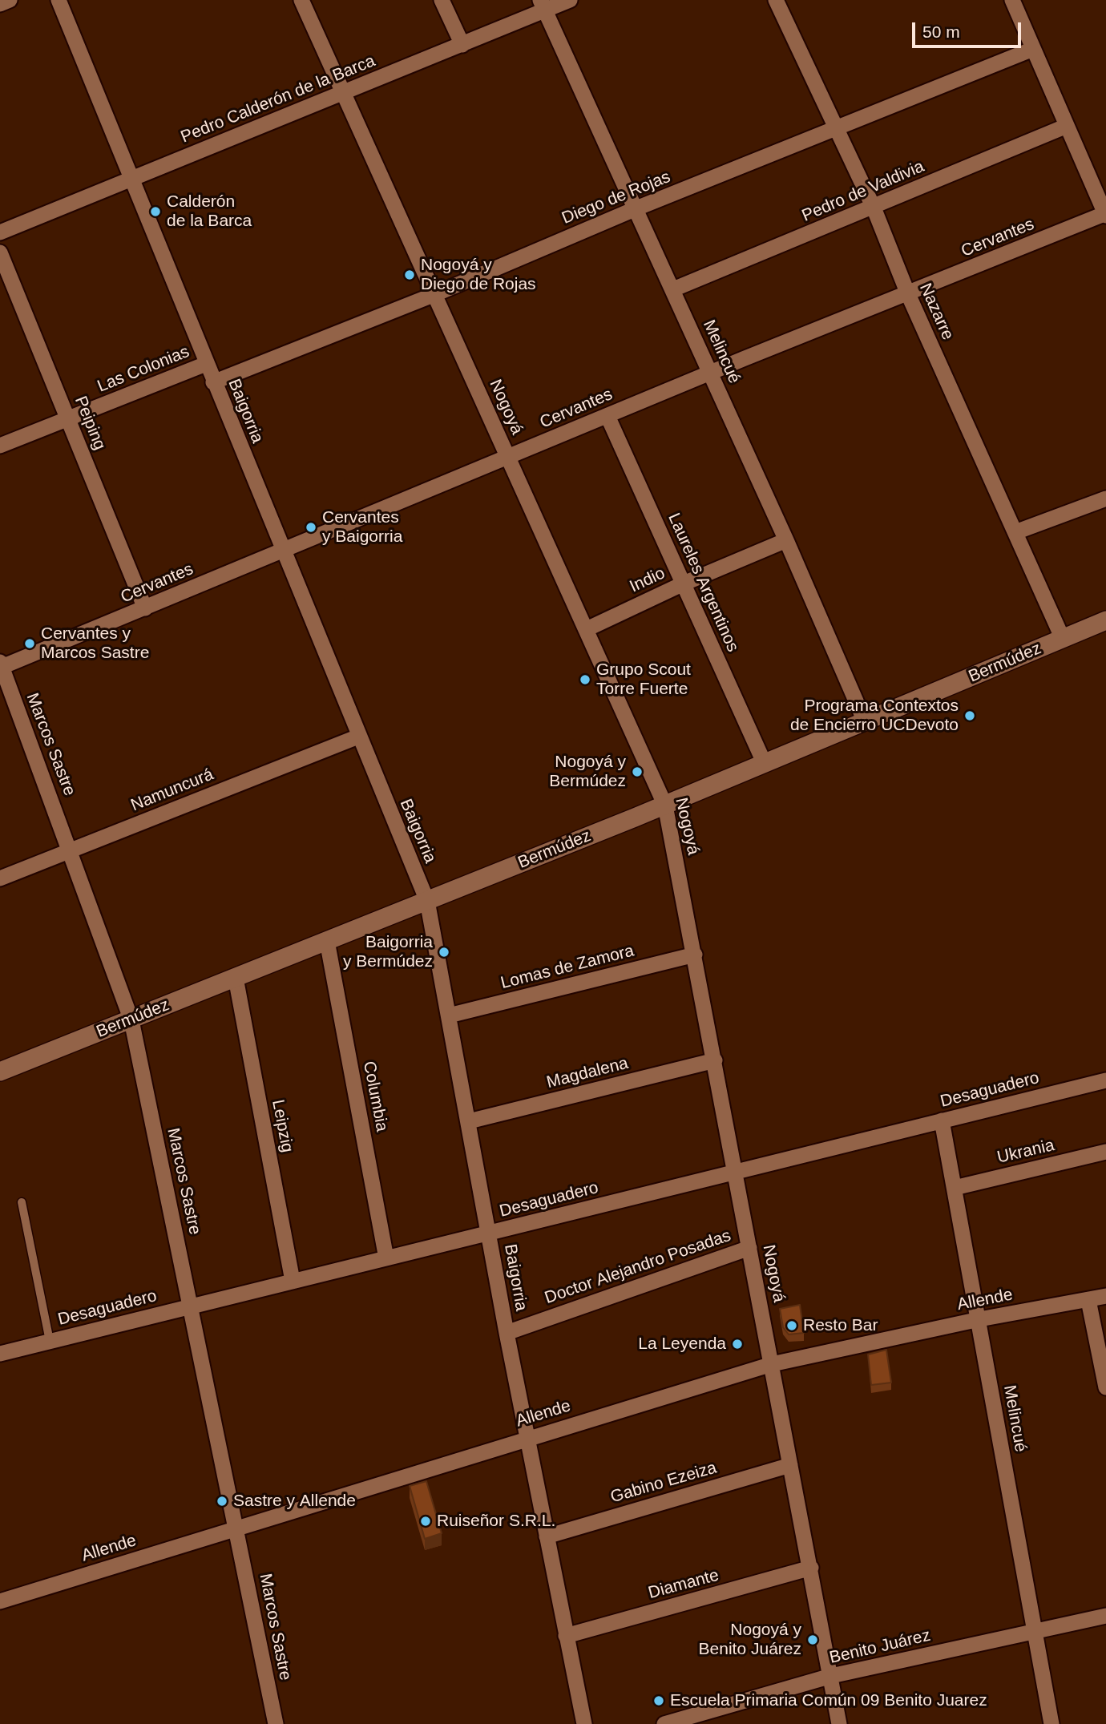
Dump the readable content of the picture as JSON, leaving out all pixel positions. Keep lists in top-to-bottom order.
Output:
{
  "streets": {
    "street": [
      "Pedro Calderón de la Barca",
      "Pedro de Valdivia",
      "Diego de Rojas",
      "Cervantes",
      "Nazarre",
      "Melincué",
      "Las Colonias",
      "Nogoyá",
      "Baigorria",
      "Peiping",
      "Indio",
      "Laureles Argentinos",
      "Bermúdez",
      "Marcos Sastre",
      "Namuncurá",
      "Lomas de Zamora",
      "Magdalena",
      "Desaguadero",
      "Columbia",
      "Leipzig",
      "Ukrania",
      "Doctor Alejandro Posadas",
      "Allende",
      "Gabino Ezeiza",
      "Diamante",
      "Benito Juárez"
    ]
  },
  "crossings": [
    ["Pedro Calderón de la Barca", "Melincué"],
    ["Pedro Calderón de la Barca", "Nogoyá"],
    ["Pedro Calderón de la Barca", "Baigorria"],
    ["Pedro de Valdivia", "Nazarre"],
    ["Pedro de Valdivia", "Melincué"],
    ["Diego de Rojas", "Nazarre"],
    ["Diego de Rojas", "Melincué"],
    ["Diego de Rojas", "Nogoyá"],
    ["Diego de Rojas", "Baigorria"],
    ["Cervantes", "Nazarre"],
    ["Cervantes", "Melincué"],
    ["Cervantes", "Nogoyá"],
    ["Cervantes", "Baigorria"],
    ["Cervantes", "Peiping"],
    ["Cervantes", "Laureles Argentinos"],
    ["Cervantes", "Marcos Sastre"],
    ["Nazarre", "Bermúdez"],
    ["Melincué", "Indio"],
    ["Melincué", "Bermúdez"],
    ["Melincué", "Desaguadero"],
    ["Melincué", "Ukrania"],
    ["Melincué", "Allende"],
    ["Melincué", "Benito Juárez"],
    ["Las Colonias", "Baigorria"],
    ["Las Colonias", "Peiping"],
    ["Nogoyá", "Indio"],
    ["Nogoyá", "Bermúdez"],
    ["Nogoyá", "Lomas de Zamora"],
    ["Nogoyá", "Magdalena"],
    ["Nogoyá", "Desaguadero"],
    ["Nogoyá", "Doctor Alejandro Posadas"],
    ["Nogoyá", "Allende"],
    ["Nogoyá", "Gabino Ezeiza"],
    ["Nogoyá", "Diamante"],
    ["Nogoyá", "Benito Juárez"],
    ["Baigorria", "Bermúdez"],
    ["Baigorria", "Namuncurá"],
    ["Baigorria", "Lomas de Zamora"],
    ["Baigorria", "Magdalena"],
    ["Baigorria", "Desaguadero"],
    ["Baigorria", "Doctor Alejandro Posadas"],
    ["Baigorria", "Allende"],
    ["Baigorria", "Gabino Ezeiza"],
    ["Baigorria", "Diamante"],
    ["Indio", "Laureles Argentinos"],
    ["Laureles Argentinos", "Bermúdez"],
    ["Bermúdez", "Marcos Sastre"],
    ["Bermúdez", "Columbia"],
    ["Bermúdez", "Leipzig"],
    ["Marcos Sastre", "Namuncurá"],
    ["Marcos Sastre", "Desaguadero"],
    ["Marcos Sastre", "Allende"],
    ["Desaguadero", "Columbia"],
    ["Desaguadero", "Leipzig"]
  ],
  "places": [
    "Calderón de la Barca",
    "Nogoyá y Diego de Rojas",
    "Cervantes y Baigorria",
    "Cervantes y Marcos Sastre",
    "Grupo Scout Torre Fuerte",
    "Programa Contextos de Encierro UCDevoto",
    "Nogoyá y Bermúdez",
    "Baigorria y Bermúdez",
    "Resto Bar",
    "La Leyenda",
    "Sastre y Allende",
    "Ruiseñor S.R.L.",
    "Nogoyá y Benito Juárez",
    "Escuela Primaria Común 09 Benito Juarez"
  ],
  "scale_bar": "50 m"
}
